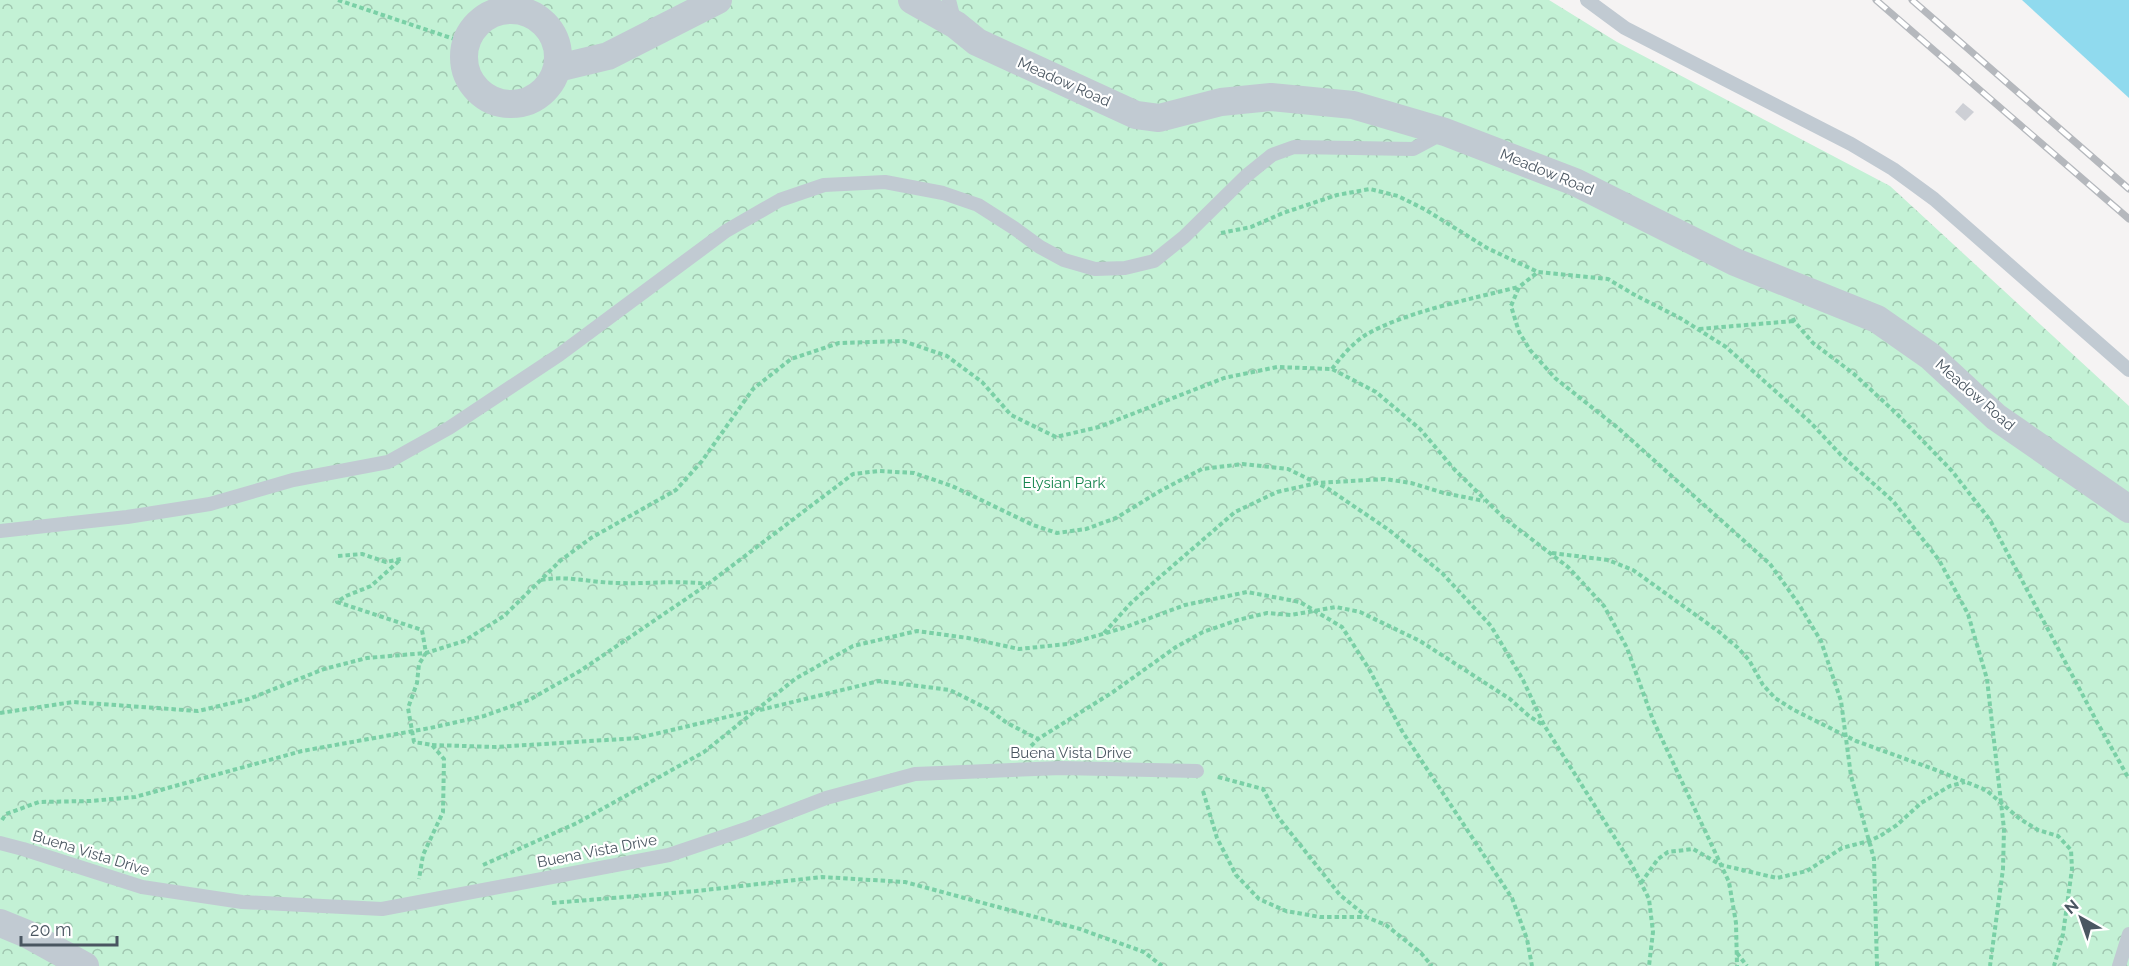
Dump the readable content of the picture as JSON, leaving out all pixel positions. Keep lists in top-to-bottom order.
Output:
{
  "streets": {
    "street": ["Meadow Road"],
    "lane": ["Buena Vista Drive"]
  },
  "parks": ["Elysian Park"],
  "scale_bar": "20 m",
  "north": "top left"
}
